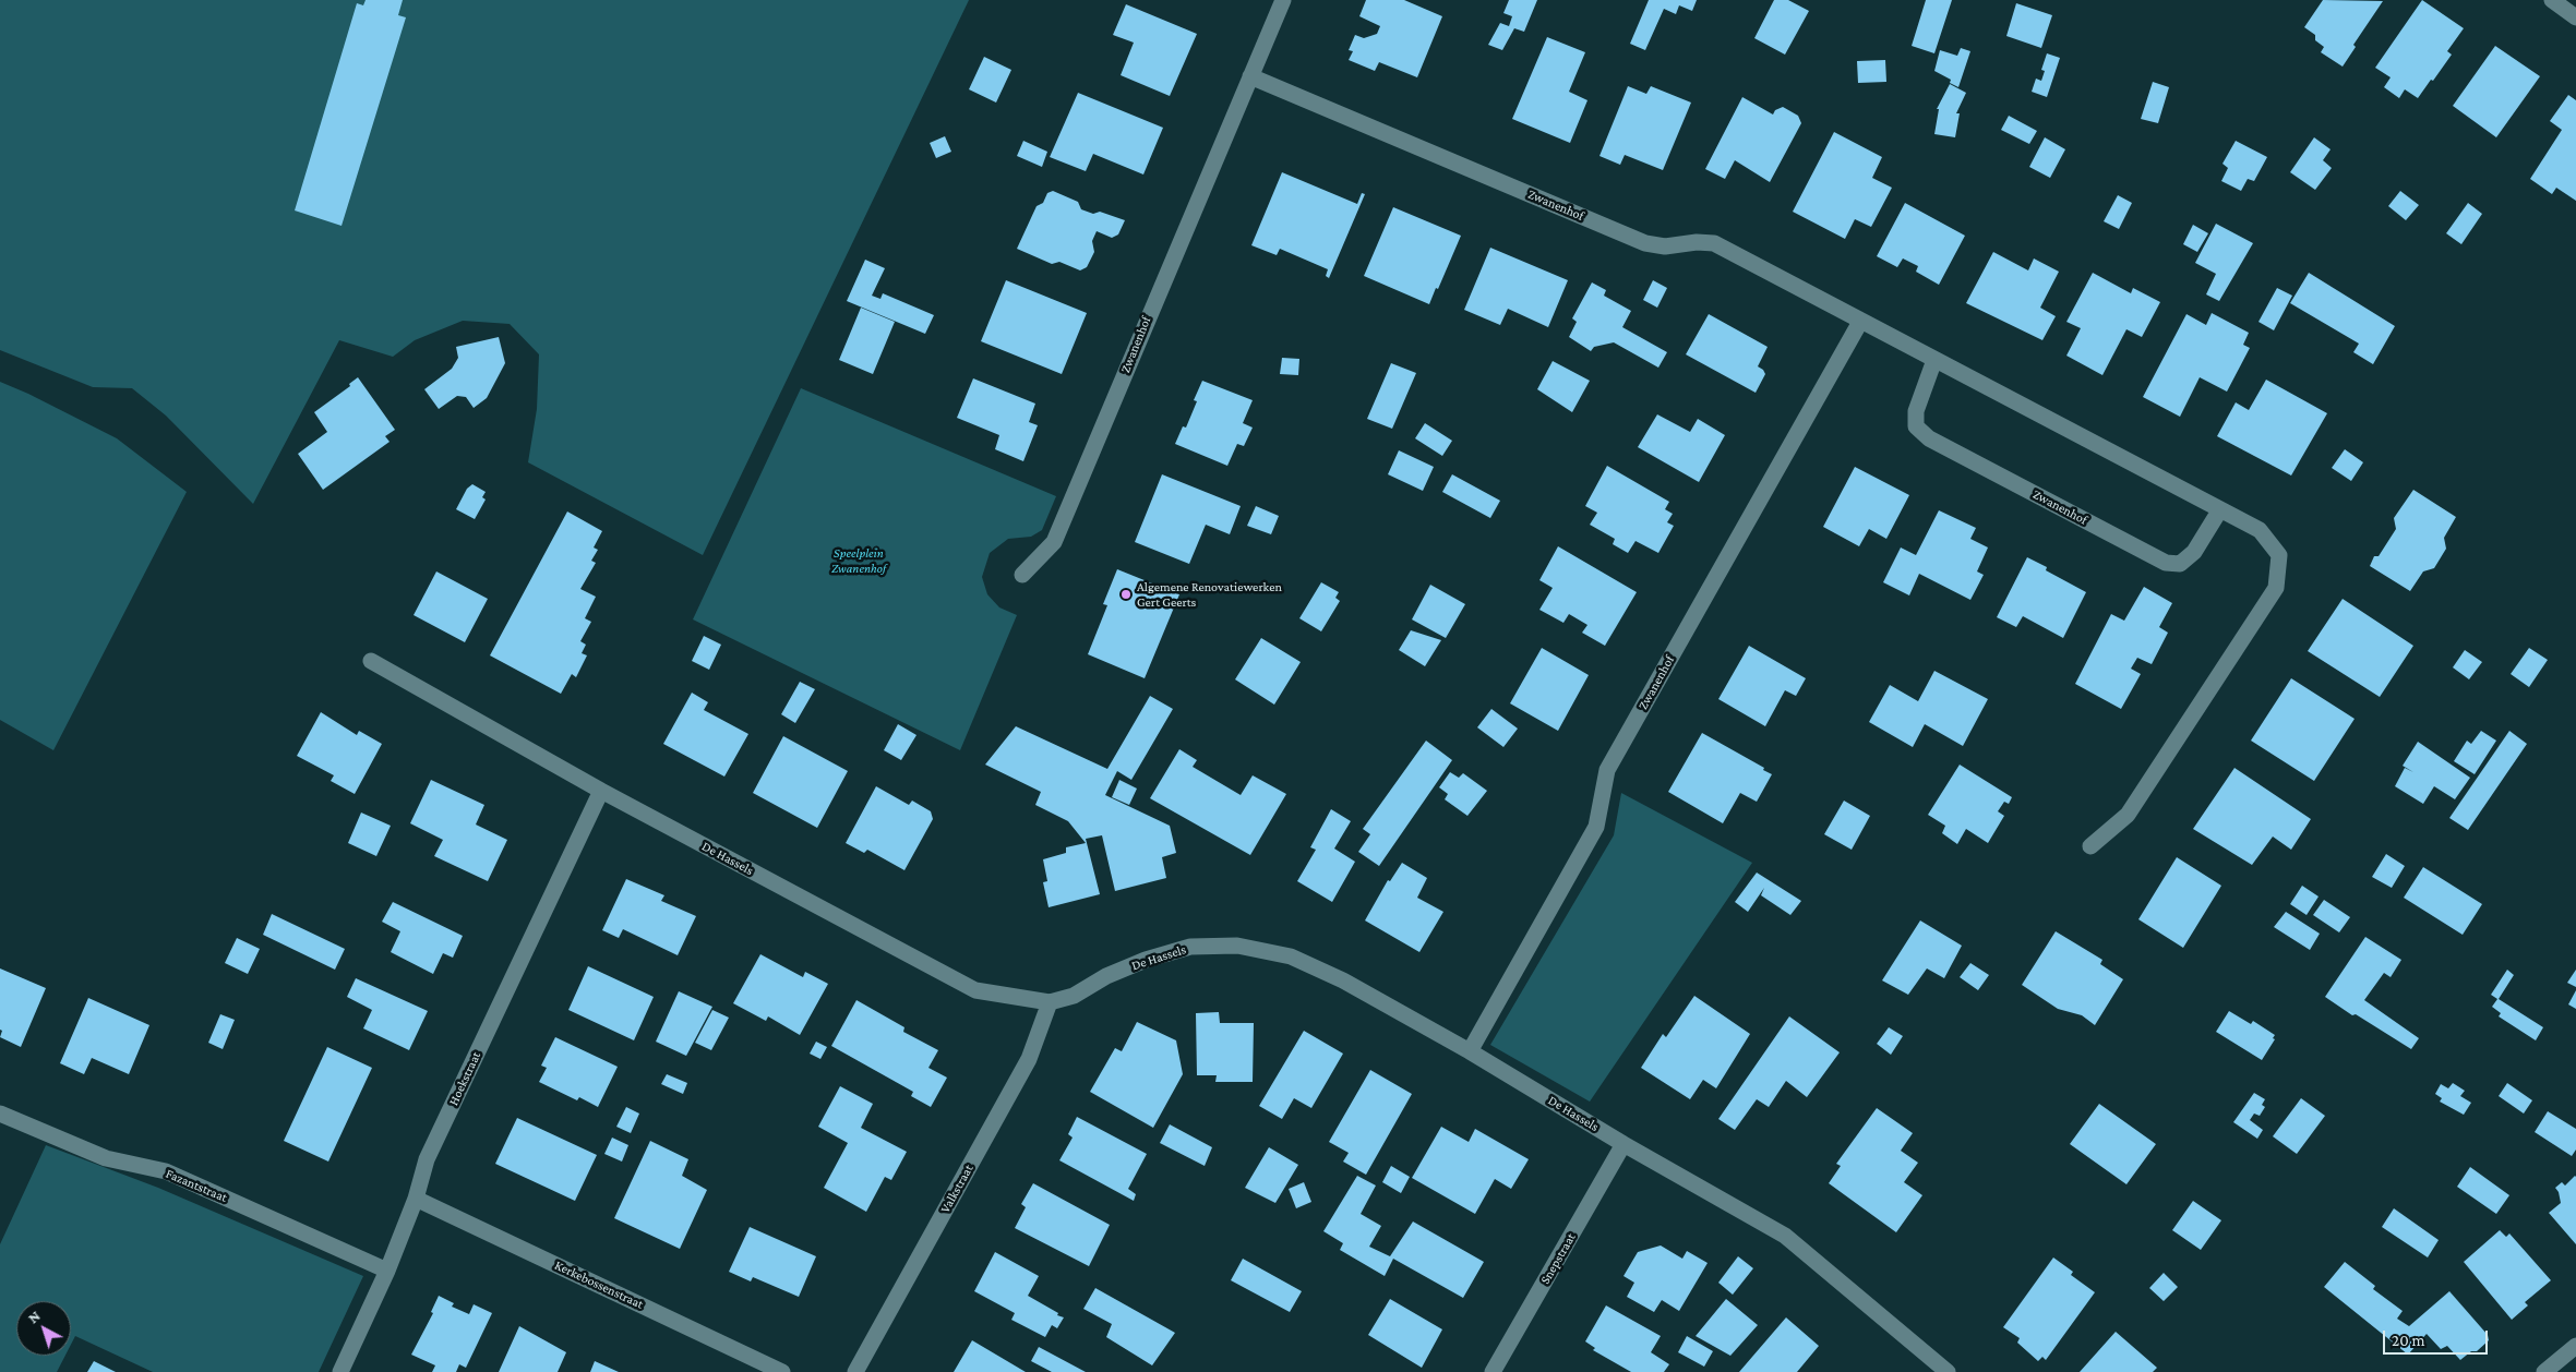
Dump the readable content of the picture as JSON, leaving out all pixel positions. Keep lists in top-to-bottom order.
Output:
{
  "streets": {
    "street": [
      "Zwanenhof",
      "De Hassels",
      "Hoekstraat",
      "Fazantstraat",
      "Valkstraat",
      "Snepstraat",
      "Kerkebossenstraat"
    ]
  },
  "crossings": [
    ["Zwanenhof", "De Hassels"],
    ["De Hassels", "Hoekstraat"],
    ["De Hassels", "Valkstraat"],
    ["De Hassels", "Snepstraat"],
    ["Hoekstraat", "Fazantstraat"],
    ["Hoekstraat", "Kerkebossenstraat"]
  ],
  "parks": ["Speelplein Zwanenhof"],
  "places": ["Algemene Renovatiewerken Gert Geerts"],
  "scale_bar": "20 m",
  "north": "top left"
}
